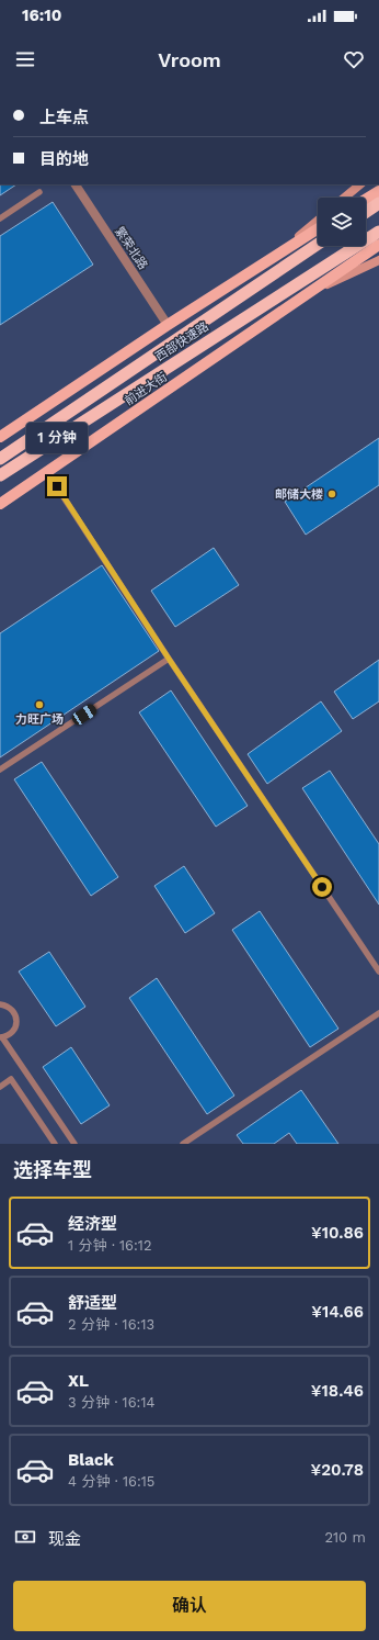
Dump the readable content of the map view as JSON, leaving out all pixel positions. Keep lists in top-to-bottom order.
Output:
{
  "streets": {
    "highway": ["西部快速路"],
    "main road": ["前进大街"],
    "street": ["繁荣北路"]
  },
  "places": ["邮储大楼", "力旺广场"],
  "page": {
    "status": "16:10",
    "header": "Vroom",
    "banner": ["上车点", "目的地"],
    "bubble": "1 分钟",
    "heading": "选择车型",
    "list": [
      {
        "name": "经济型",
        "note": "1 分钟 · 16:12",
        "value": "¥10.86"
      },
      {
        "name": "舒适型",
        "note": "2 分钟 · 16:13",
        "value": "¥14.66"
      },
      {
        "name": "XL",
        "note": "3 分钟 · 16:14",
        "value": "¥18.46"
      },
      {
        "name": "Black",
        "note": "4 分钟 · 16:15",
        "value": "¥20.78"
      }
    ],
    "pay": ["现金", "210 m"],
    "buttons": "确认"
  }
}
